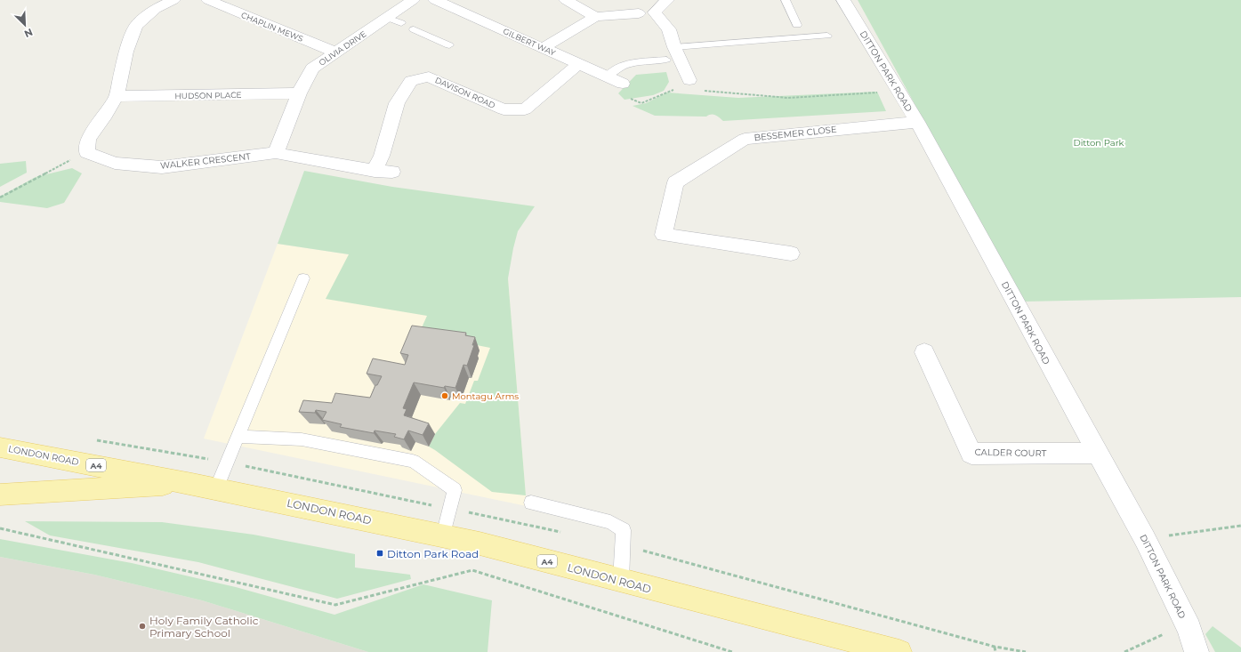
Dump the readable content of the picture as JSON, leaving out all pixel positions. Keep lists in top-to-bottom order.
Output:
{
  "streets": {
    "main road": ["LONDON ROAD", "A4"],
    "street": [
      "CHAPLIN MEWS",
      "GILBERT WAY",
      "OLIVIA DRIVE",
      "DITTON PARK ROAD",
      "DAVISON ROAD",
      "HUDSON PLACE",
      "BESSEMER CLOSE",
      "WALKER CRESCENT",
      "CALDER COURT"
    ]
  },
  "crossings": [
    ["CHAPLIN MEWS", "OLIVIA DRIVE"],
    ["GILBERT WAY", "DAVISON ROAD"],
    ["OLIVIA DRIVE", "HUDSON PLACE"],
    ["OLIVIA DRIVE", "WALKER CRESCENT"],
    ["DITTON PARK ROAD", "BESSEMER CLOSE"],
    ["DITTON PARK ROAD", "CALDER COURT"]
  ],
  "parks": ["Ditton Park"],
  "places": {
    "other": ["Montagu Arms", "Holy Family Catholic Primary School"],
    "transit": ["Ditton Park Road"]
  },
  "north": "bottom right"
}
